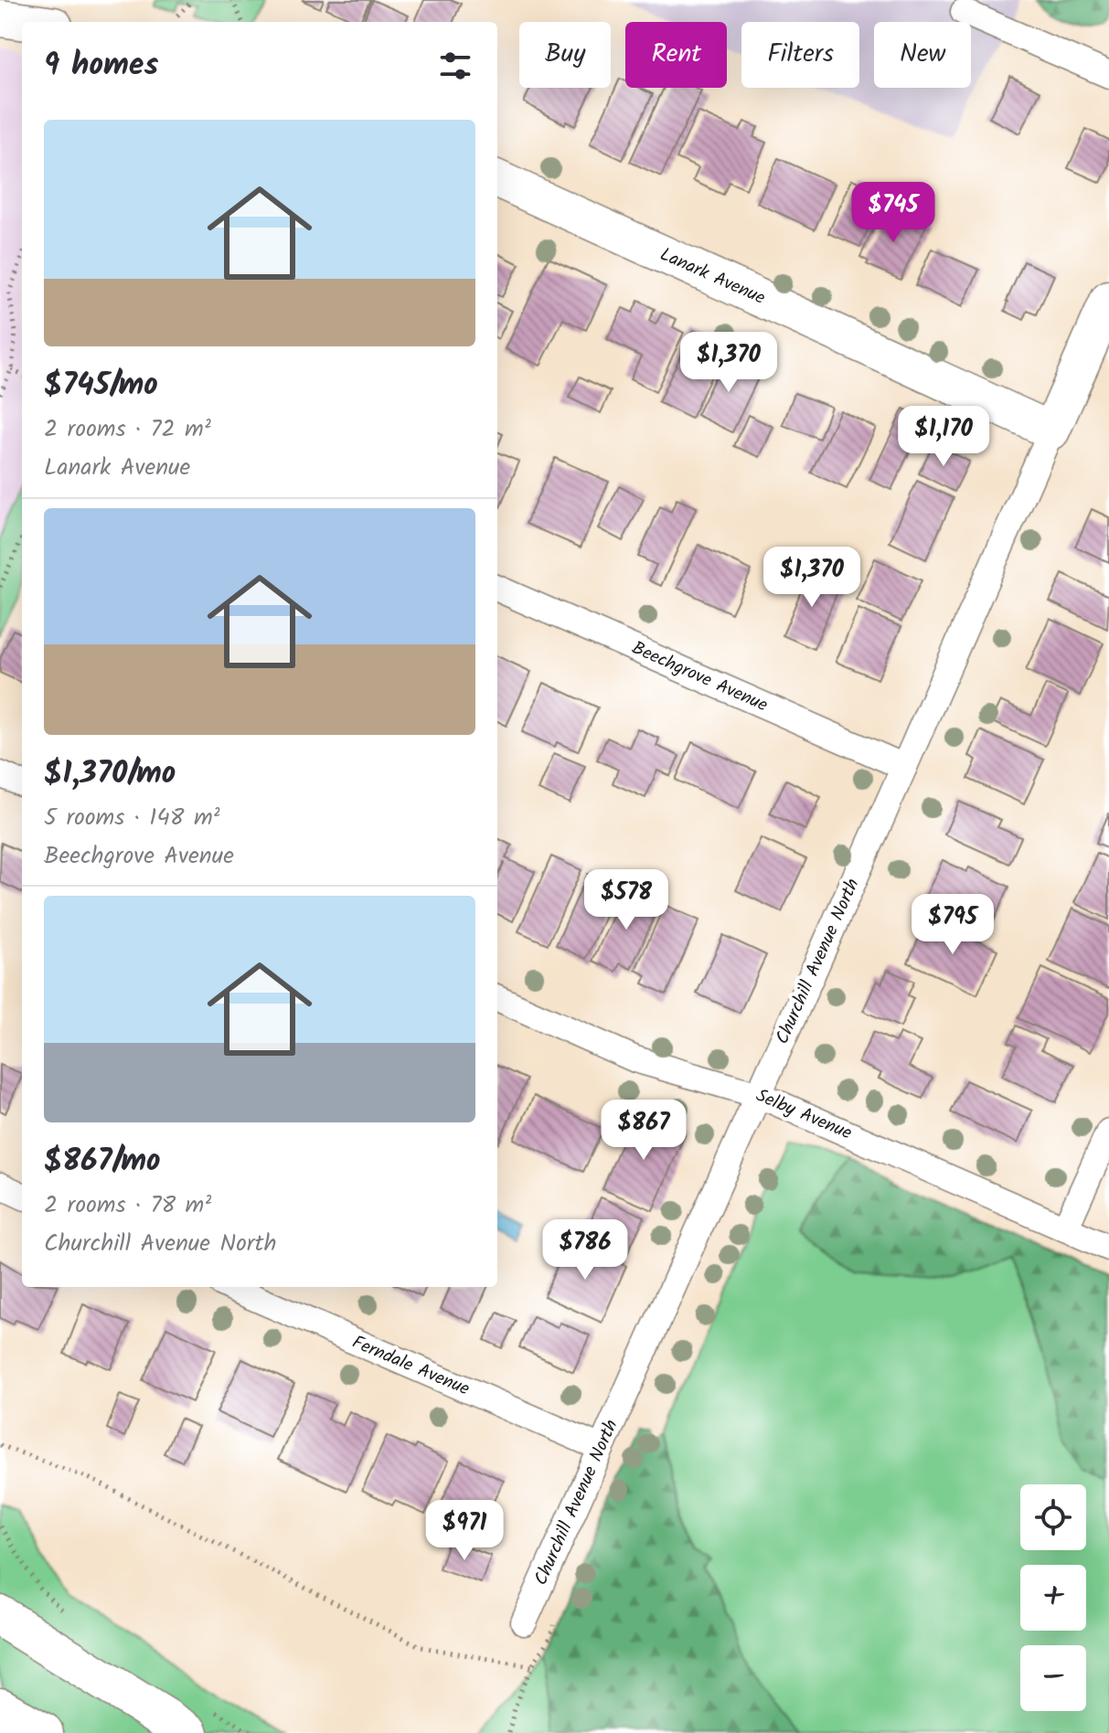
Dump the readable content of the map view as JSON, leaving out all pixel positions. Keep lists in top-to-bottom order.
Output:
{
  "streets": {
    "street": [
      "Lanark Avenue",
      "Beechgrove Avenue",
      "Churchill Avenue North",
      "Selby Avenue",
      "Ferndale Avenue"
    ]
  },
  "crossings": [
    ["Lanark Avenue", "Churchill Avenue North"],
    ["Beechgrove Avenue", "Churchill Avenue North"],
    ["Churchill Avenue North", "Selby Avenue"],
    ["Churchill Avenue North", "Ferndale Avenue"]
  ],
  "page": {
    "chip": [
      "Buy",
      "Rent",
      "Filters",
      "New"
    ],
    "heading": "9 homes",
    "list": [
      {
        "name": "$745/mo",
        "note": "2 rooms · 72 m² · Lanark Avenue"
      },
      {
        "name": "$1,370/mo",
        "note": "5 rooms · 148 m² · Beechgrove Avenue"
      },
      {
        "name": "$867/mo",
        "note": "2 rooms · 78 m² · Churchill Avenue North"
      }
    ],
    "price": [
      "$745",
      "$1,370",
      "$1,170",
      "$1,370",
      "$578",
      "$795",
      "$867",
      "$786",
      "$971"
    ],
    "map_buttons": ["+", "−"]
  }
}
